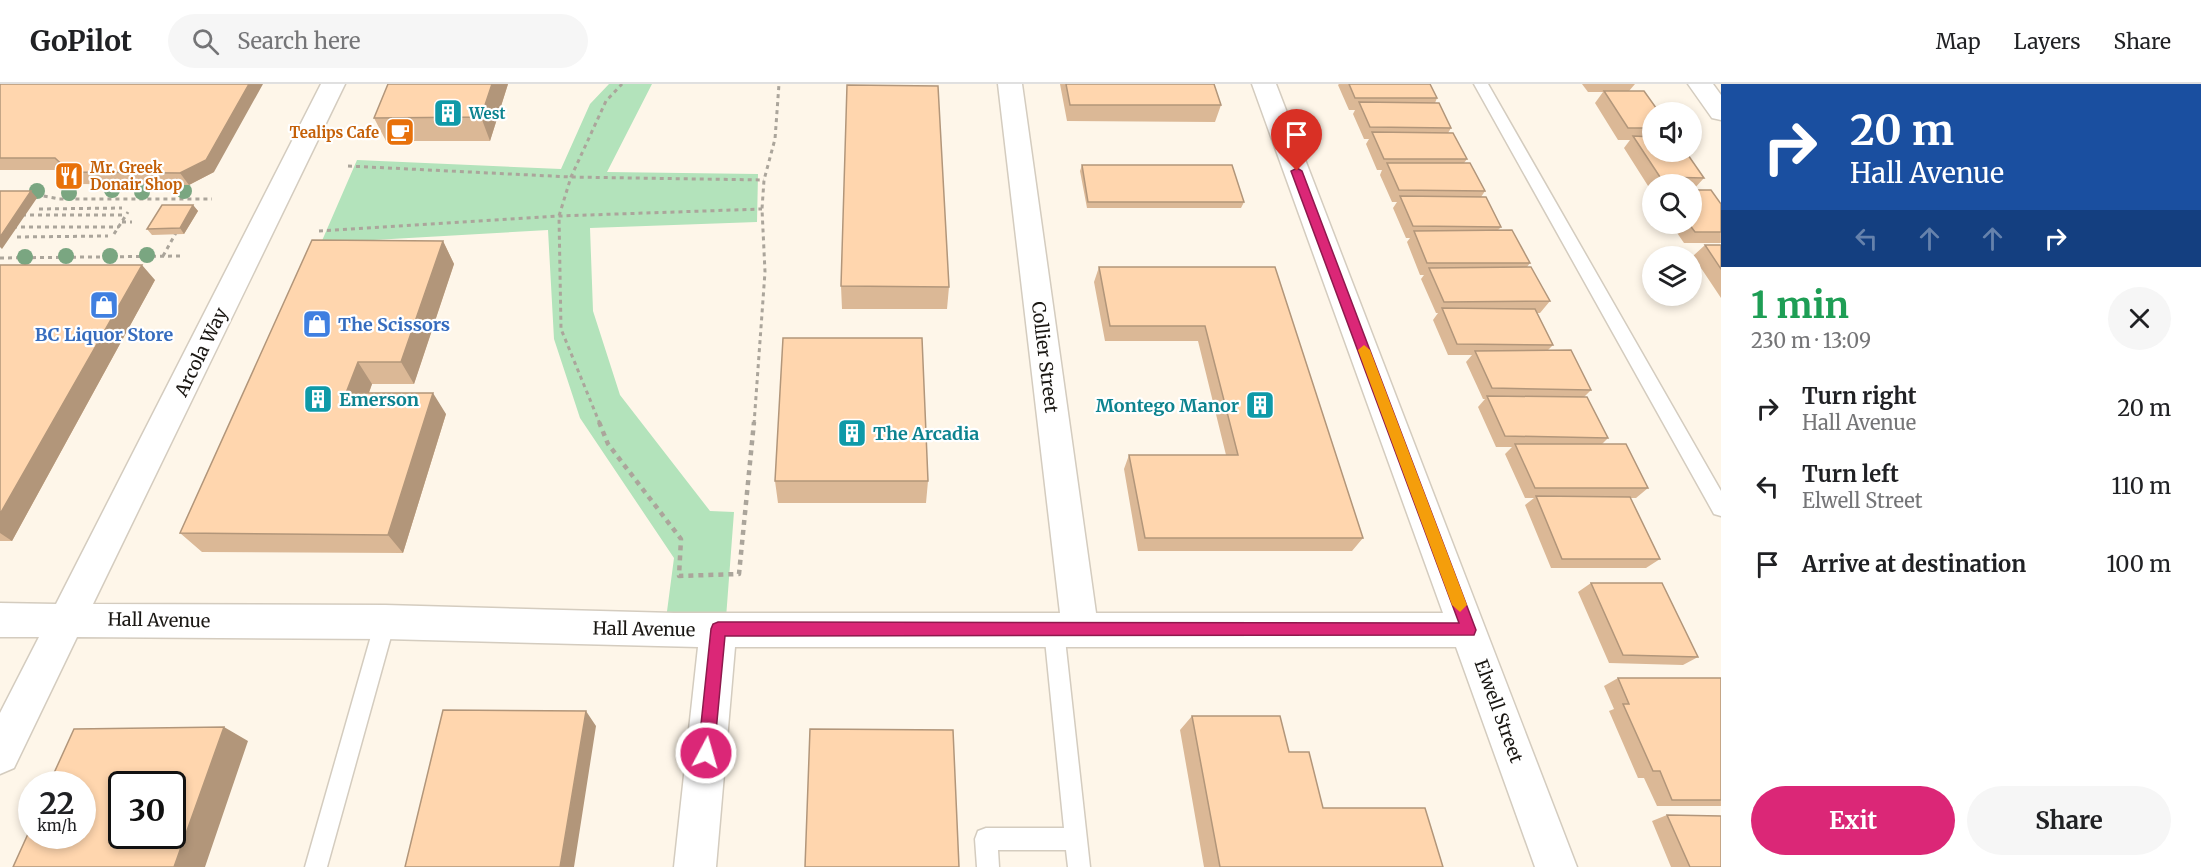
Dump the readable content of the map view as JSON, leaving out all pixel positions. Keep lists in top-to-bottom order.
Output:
{
  "streets": {
    "street": [
      "Arcola Way",
      "Collier Street",
      "Hall Avenue",
      "Elwell Street"
    ]
  },
  "crossings": [
    ["Arcola Way", "Hall Avenue"],
    ["Collier Street", "Hall Avenue"],
    ["Hall Avenue", "Elwell Street"]
  ],
  "places": {
    "building": [
      "West",
      "Emerson",
      "Montego Manor",
      "The Arcadia"
    ],
    "cafe": ["Tealips Cafe"],
    "restaurant": ["Mr. Greek Donair Shop"],
    "shop": ["BC Liquor Store", "The Scissors"]
  },
  "page": {
    "header": "GoPilot",
    "search": "Search here",
    "nav": ["Map", "Layers", "Share"],
    "turn": ["20 m", "Hall Avenue"],
    "heading": ["1 min", "230 m · 13:09"],
    "list": [
      {
        "name": "Turn right",
        "note": "Hall Avenue",
        "value": "20 m"
      },
      {
        "name": "Turn left",
        "note": "Elwell Street",
        "value": "110 m"
      },
      {
        "name": "Arrive at destination",
        "value": "100 m"
      }
    ],
    "speed": "22 km/h",
    "limit": "30",
    "buttons": ["Exit", "Share"]
  }
}
